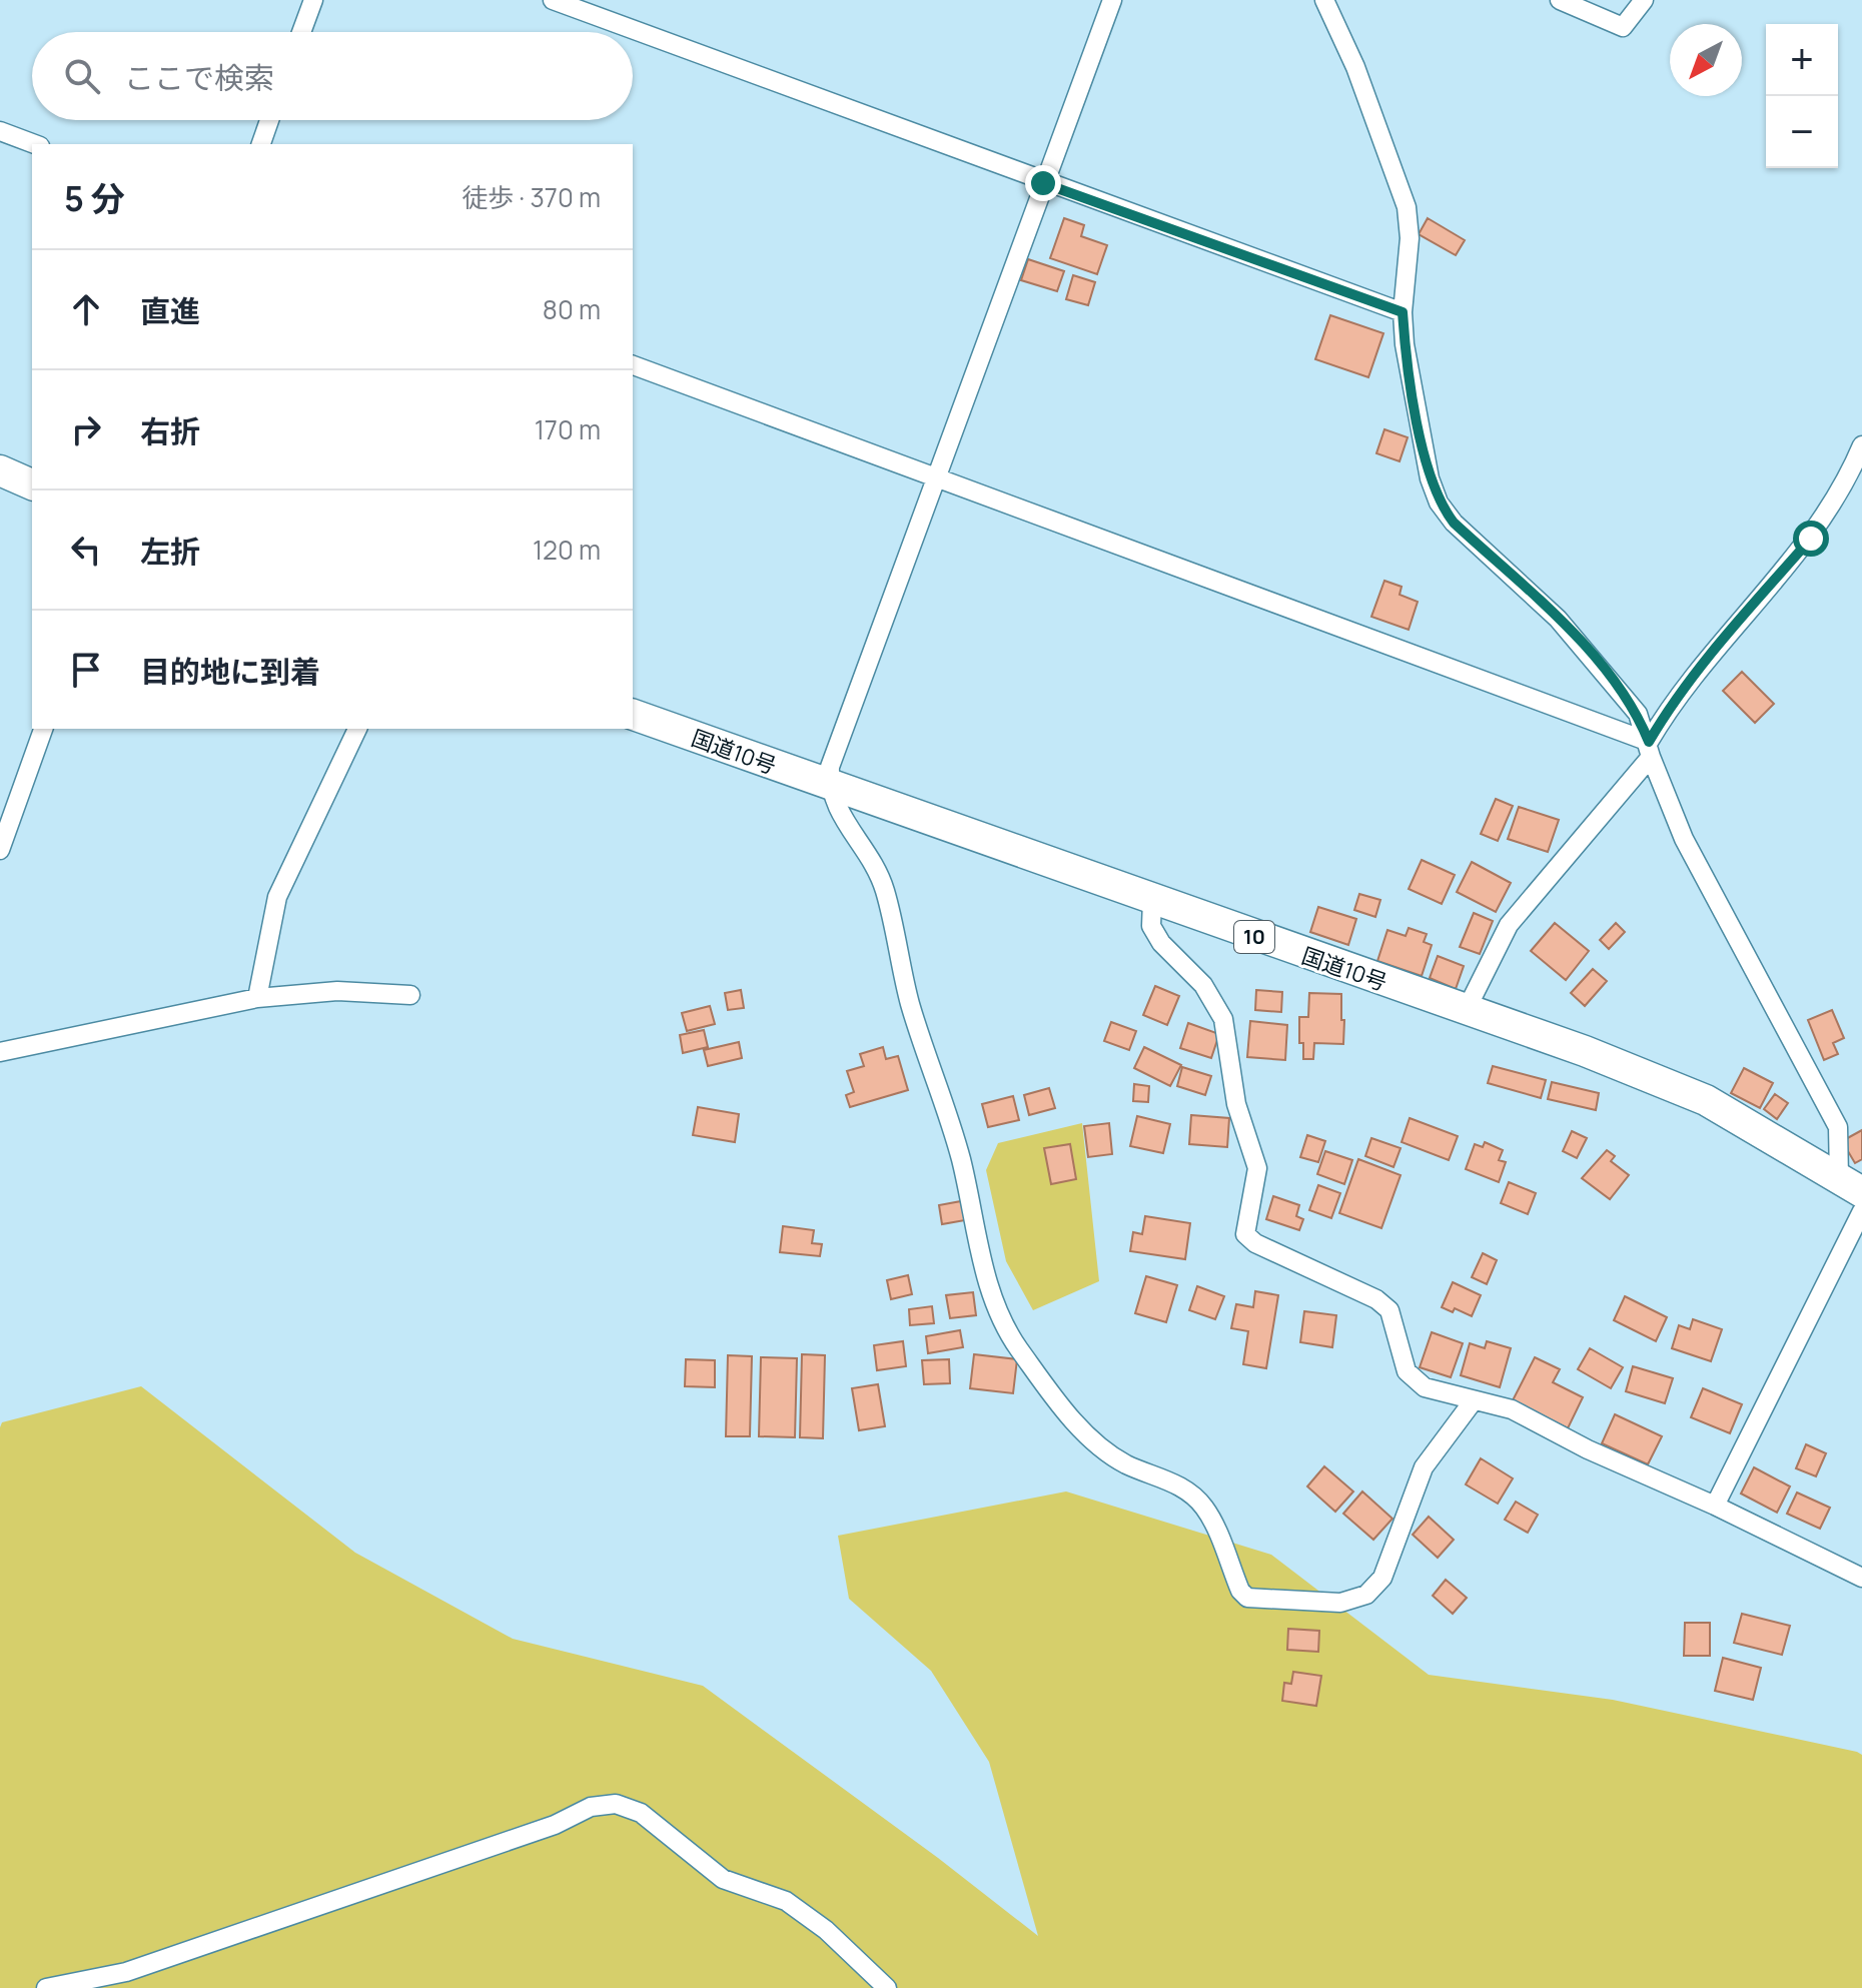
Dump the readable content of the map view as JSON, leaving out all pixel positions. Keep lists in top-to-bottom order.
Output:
{
  "streets": {
    "highway": ["国道10号", "10"]
  },
  "north": "bottom left",
  "page": {
    "map_buttons": ["+", "−"],
    "search": "ここで検索",
    "heading": ["5 分", "徒歩 · 370 m"],
    "list": [
      ["直進", "80 m"],
      ["右折", "170 m"],
      ["左折", "120 m"],
      "目的地に到着"
    ]
  }
}
